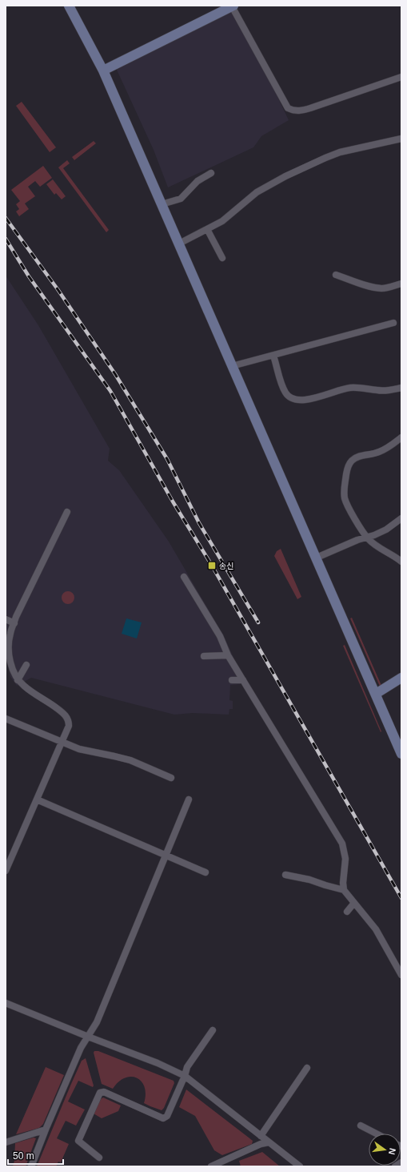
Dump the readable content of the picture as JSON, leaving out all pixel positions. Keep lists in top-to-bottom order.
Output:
{
  "places": {
    "transit": ["송신"]
  },
  "scale_bar": "50 m",
  "north": "right"
}
